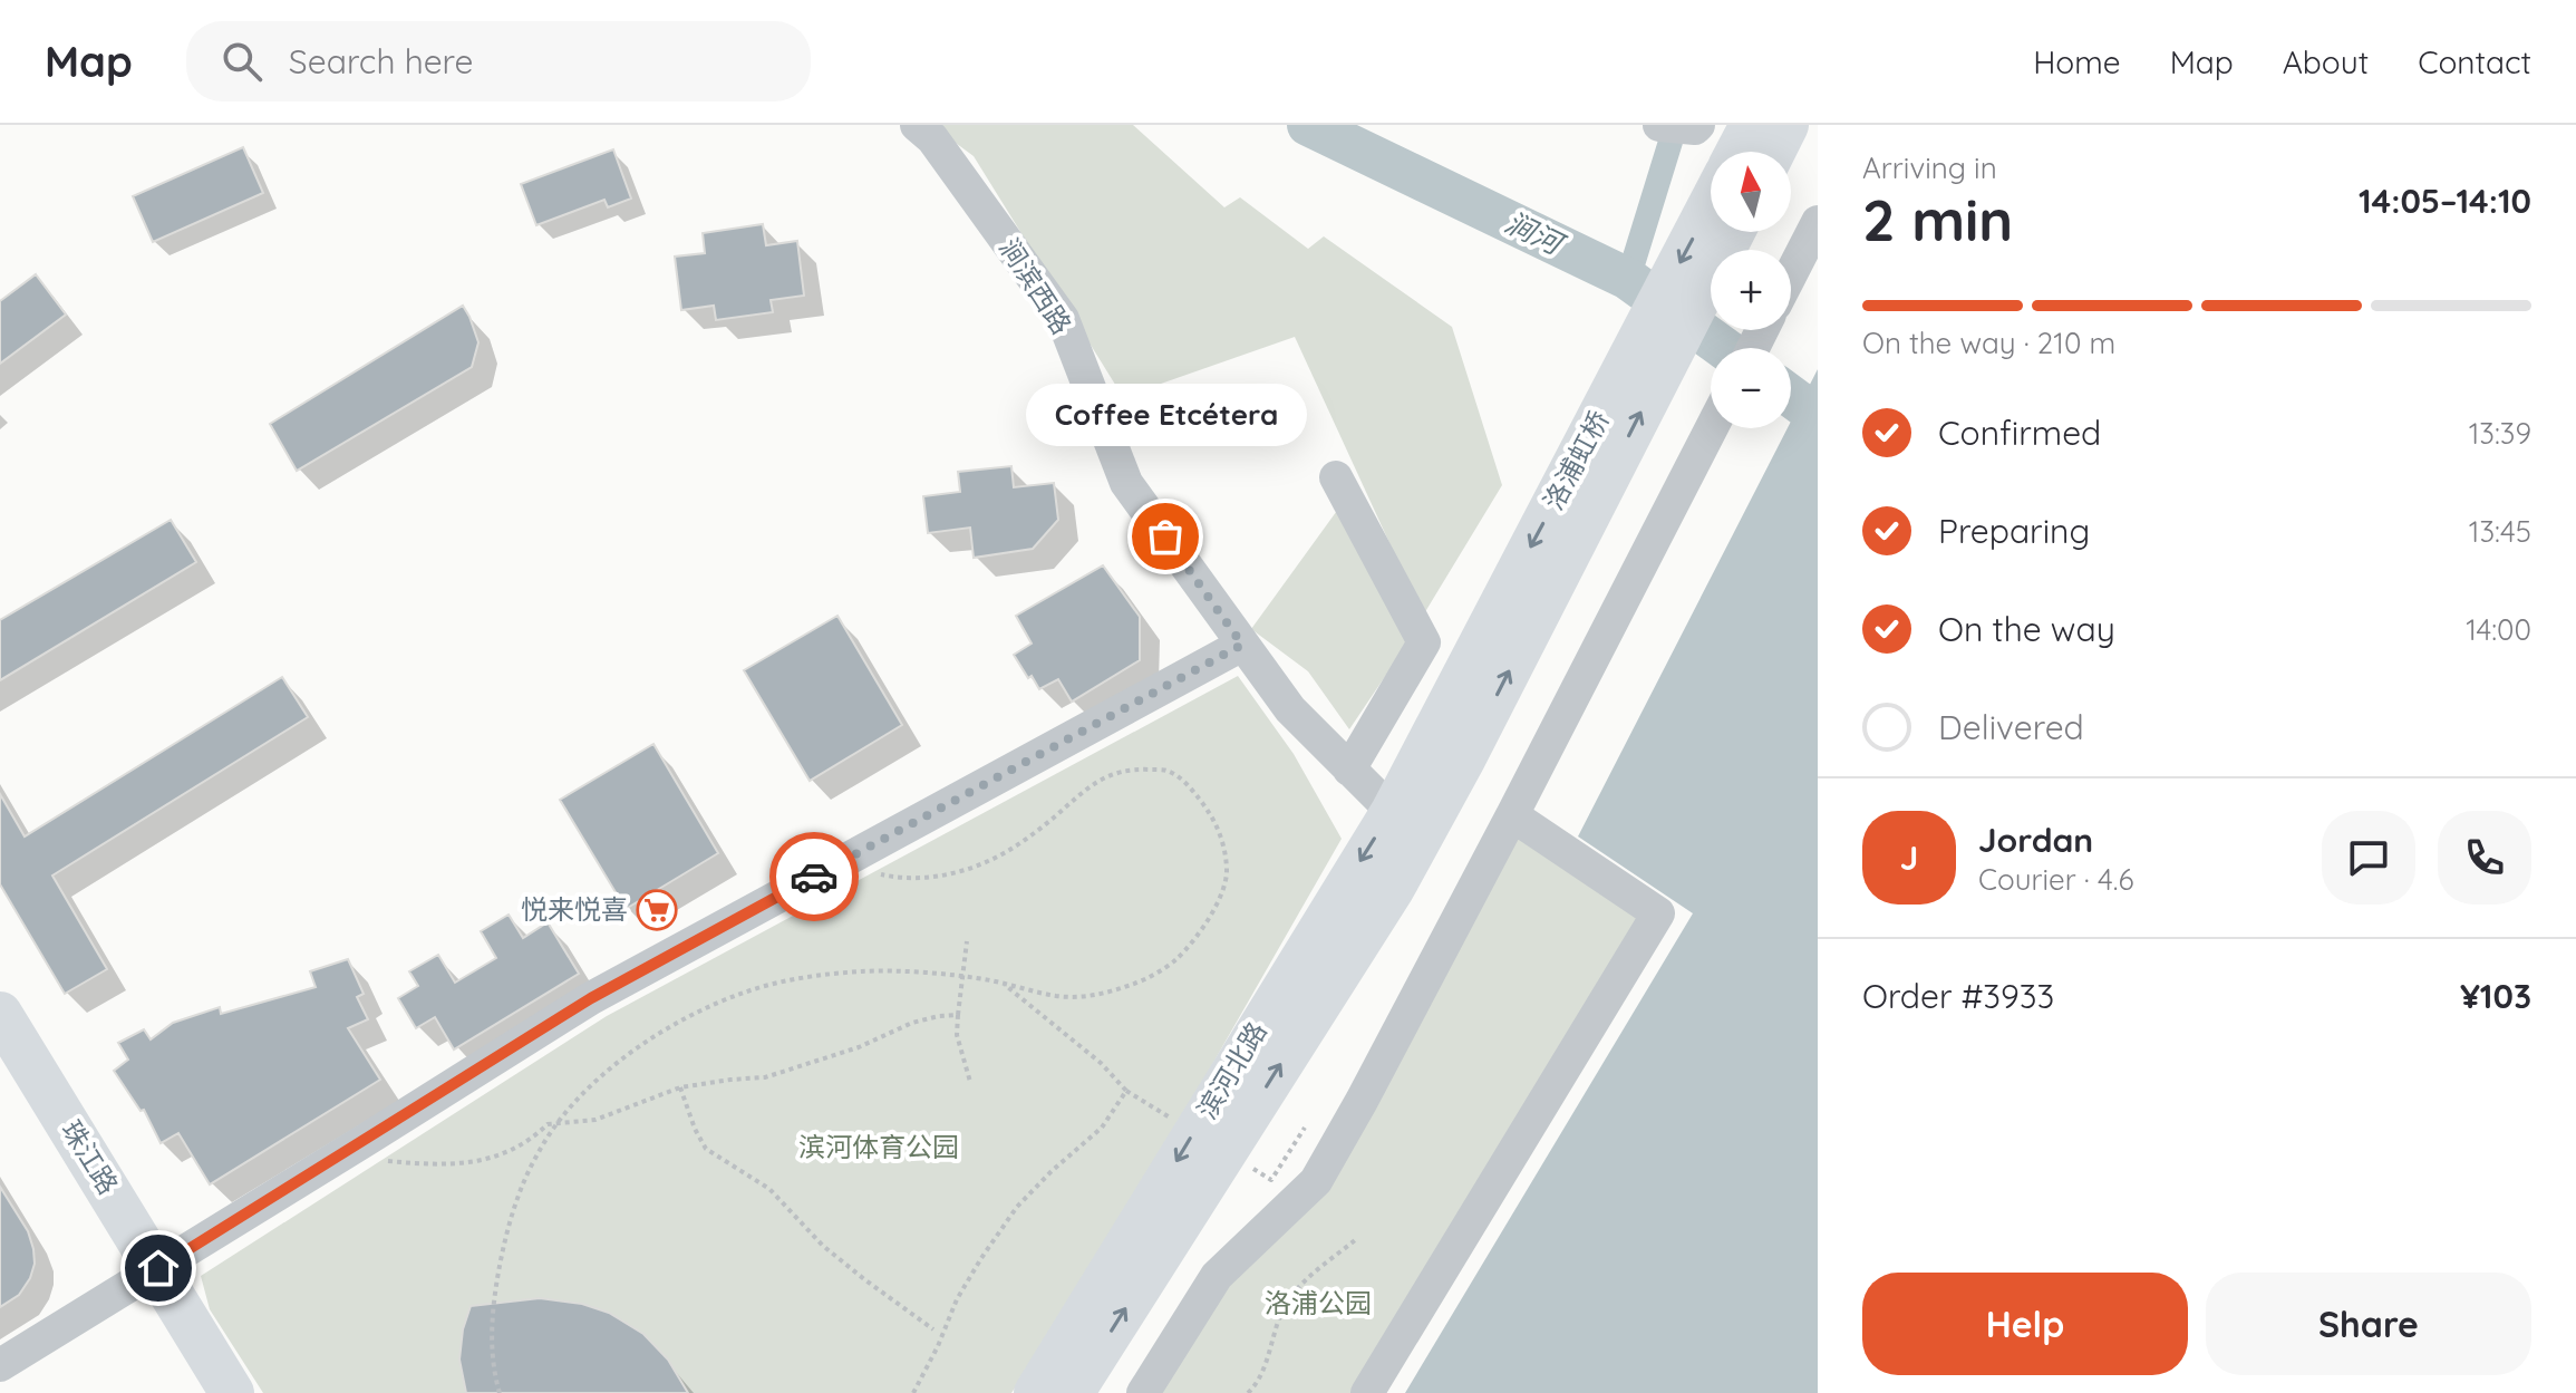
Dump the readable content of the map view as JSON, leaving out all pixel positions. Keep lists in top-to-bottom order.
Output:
{
  "streets": {
    "main road": ["洛浦虹桥", "滨河北路", "珠江路"],
    "street": ["涧滨西路"]
  },
  "crossings": [
    ["涧滨西路", "滨河北路"],
    ["洛浦虹桥", "滨河北路"]
  ],
  "water": ["涧河"],
  "parks": ["滨河体育公园", "洛浦公园"],
  "places": {
    "other": ["Coffee Etcétera"],
    "supermarket": ["悦来悦喜"]
  },
  "north": "top",
  "page": {
    "header": "Map",
    "search": "Search here",
    "nav": [
      "Home",
      "Map",
      "About",
      "Contact"
    ],
    "heading": ["2 min", "Arriving in", "14:05–14:10"],
    "panel": [
      "Jordan",
      "Courier · 4.6",
      "Order #3933",
      "¥103"
    ],
    "map_buttons": ["+", "−"],
    "bar": "On the way · 210 m",
    "bubble": "Coffee Etcétera",
    "list": [
      ["Confirmed", "13:39"],
      ["Preparing", "13:45"],
      ["On the way", "14:00"],
      "Delivered"
    ],
    "round": "J",
    "buttons": ["Help", "Share"]
  }
}
